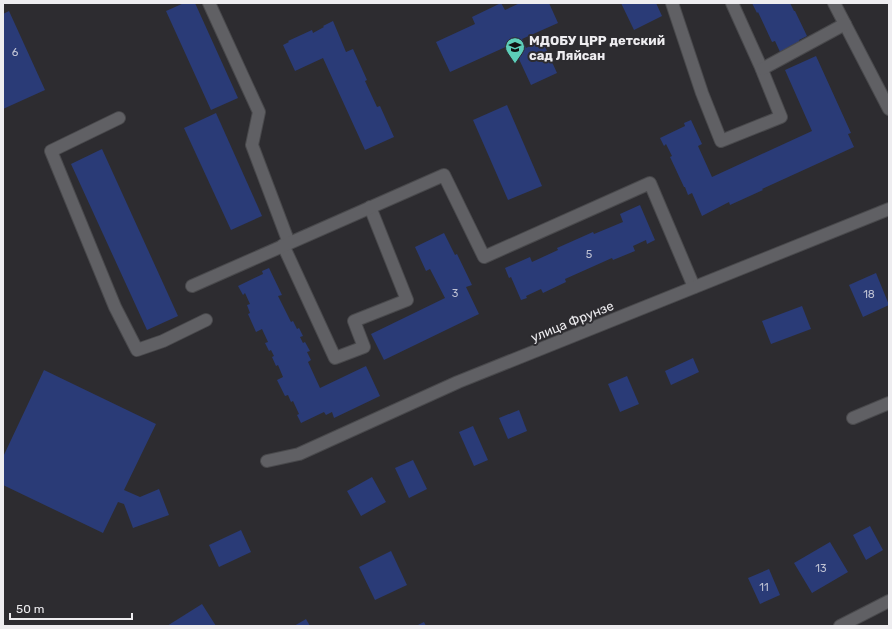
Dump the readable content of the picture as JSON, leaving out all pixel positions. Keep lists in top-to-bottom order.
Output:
{
  "streets": {
    "street": ["улица Фрунзе"]
  },
  "places": {
    "school or university": ["МДОБУ ЦРР детский сад Ляйсан"]
  },
  "house_numbers": [
    "6",
    "5",
    "3",
    "18",
    "13",
    "11"
  ],
  "scale_bar": "50 m"
}
